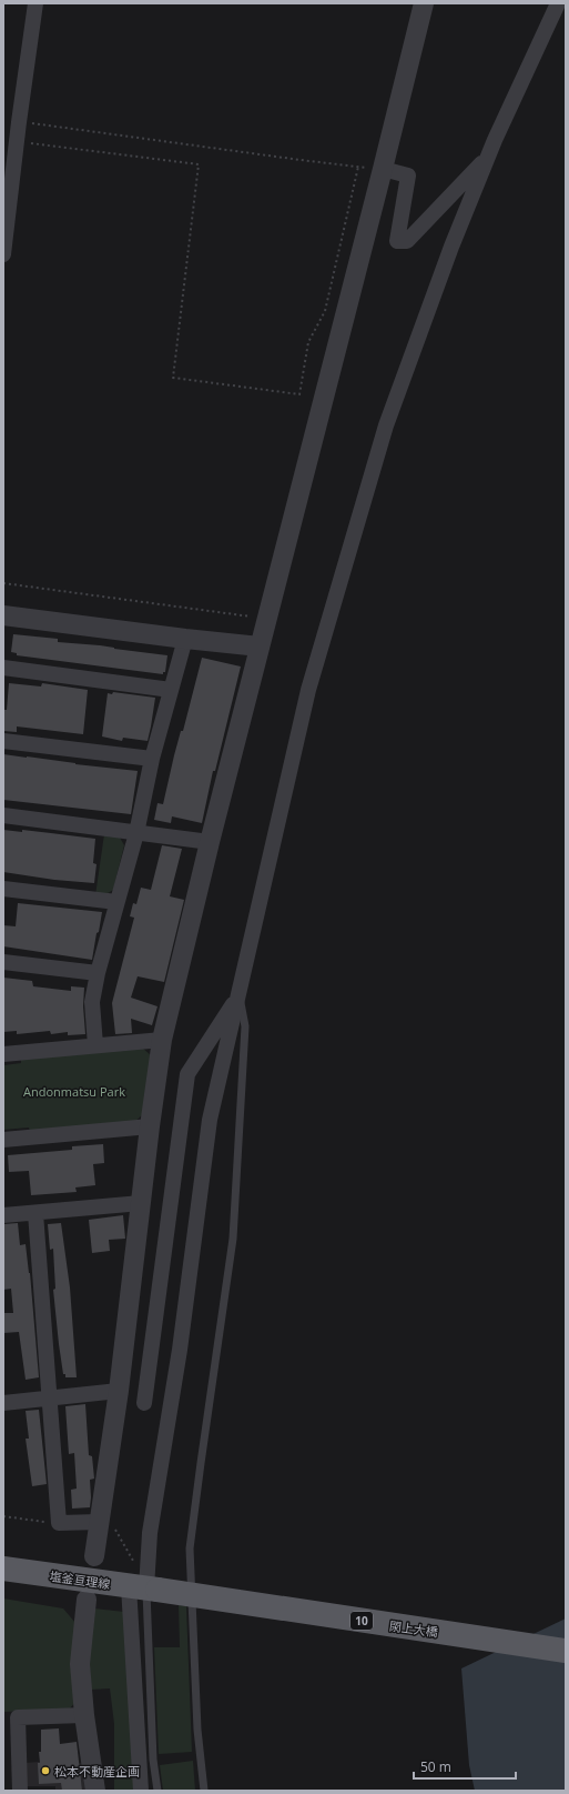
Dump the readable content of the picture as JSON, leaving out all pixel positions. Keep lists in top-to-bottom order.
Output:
{
  "streets": {
    "main road": ["塩釜亘理線", "10", "閖上大橋"]
  },
  "crossings": [
    ["塩釜亘理線", "閖上大橋"]
  ],
  "parks": ["Andonmatsu Park"],
  "places": ["松本不動産企画"],
  "scale_bar": "50 m"
}
